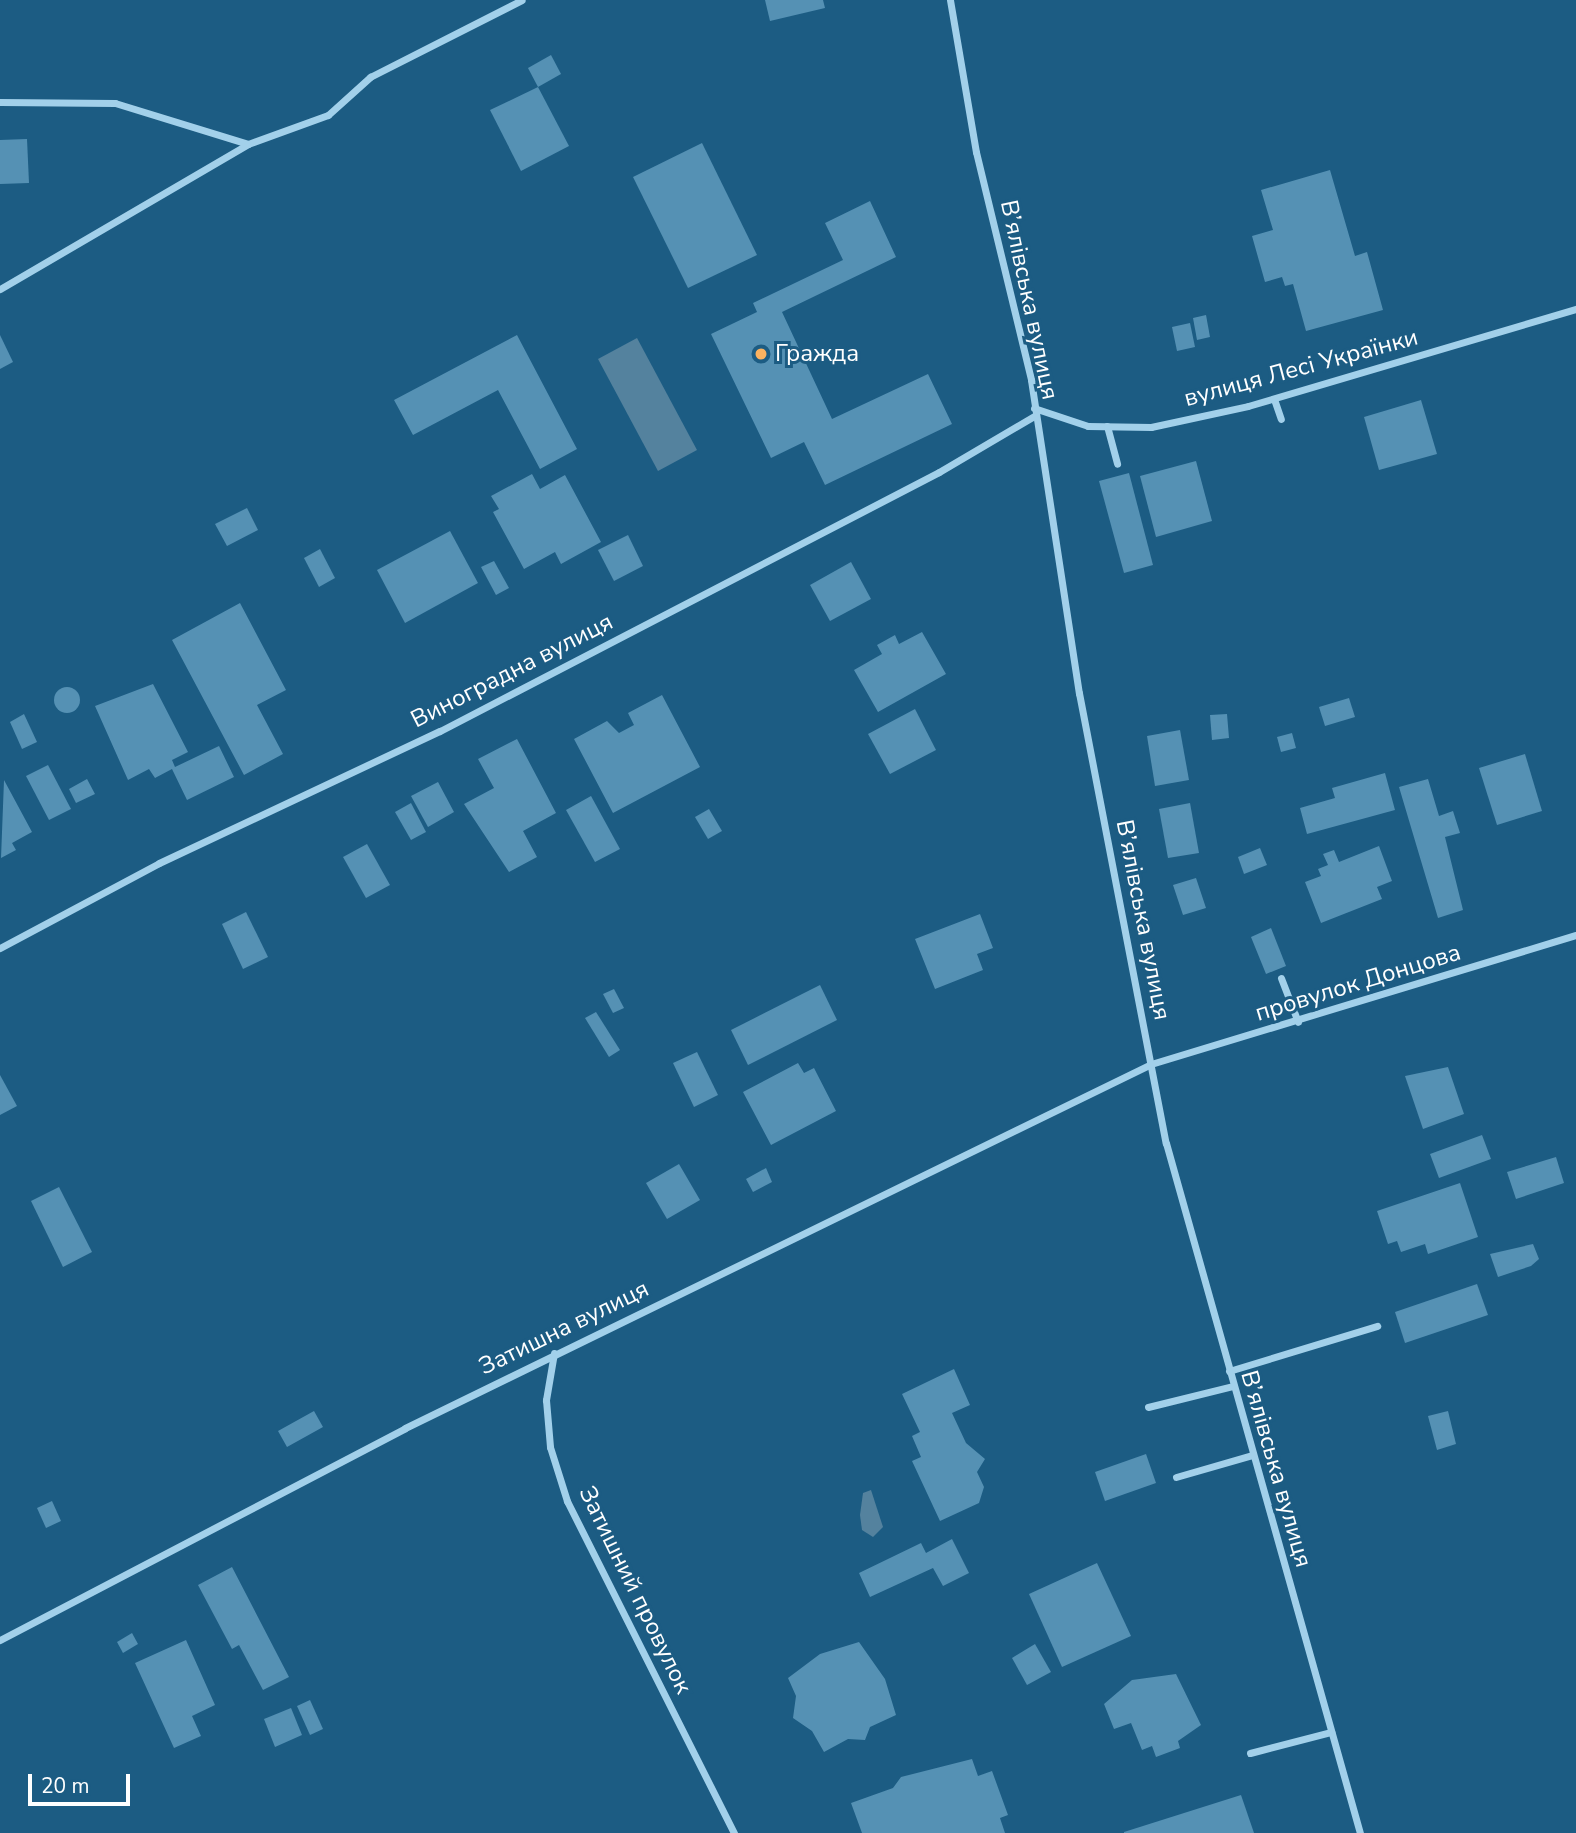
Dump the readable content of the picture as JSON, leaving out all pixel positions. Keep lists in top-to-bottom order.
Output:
{
  "streets": {
    "street": [
      "В’ялівська вулиця",
      "вулиця Лесі Українки",
      "Виноградна вулиця",
      "провулок Донцова",
      "Затишна вулиця",
      "Затишний провулок"
    ]
  },
  "crossings": [
    ["В’ялівська вулиця", "вулиця Лесі Українки"],
    ["В’ялівська вулиця", "Виноградна вулиця"],
    ["В’ялівська вулиця", "провулок Донцова"],
    ["В’ялівська вулиця", "Затишна вулиця"],
    ["вулиця Лесі Українки", "Виноградна вулиця"],
    ["провулок Донцова", "Затишна вулиця"],
    ["Затишна вулиця", "Затишний провулок"]
  ],
  "places": ["Гражда"],
  "scale_bar": "20 m"
}
